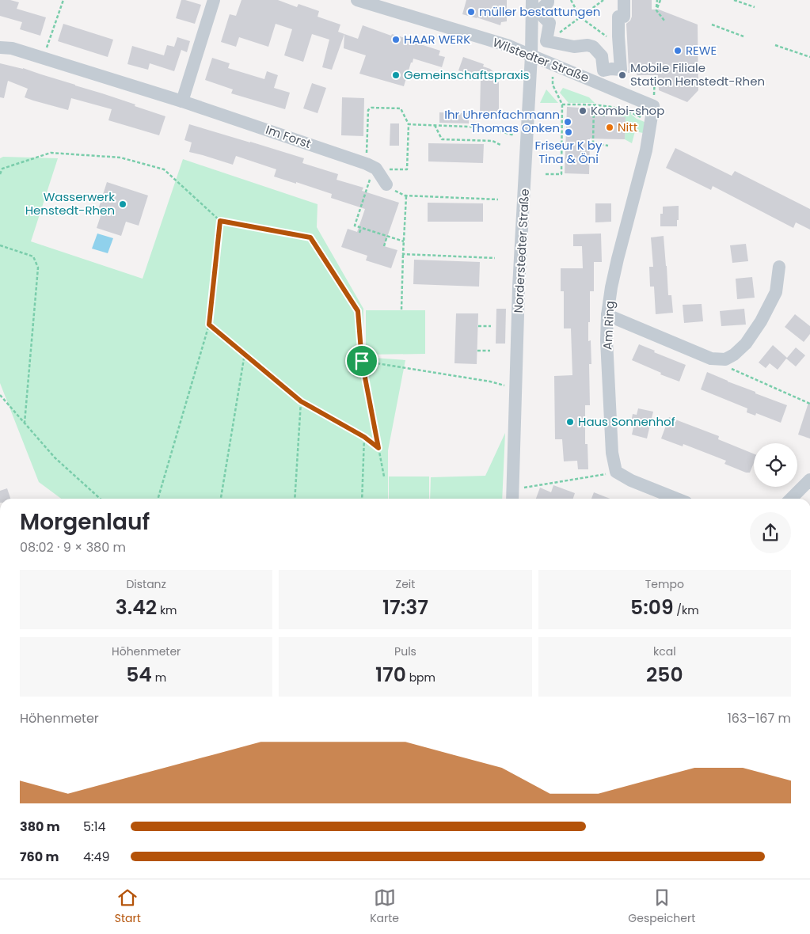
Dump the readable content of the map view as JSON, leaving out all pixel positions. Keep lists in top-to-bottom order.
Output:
{
  "streets": {
    "street": [
      "Wilstedter Straße",
      "Im Forst",
      "Norderstedter Straße",
      "Am Ring"
    ]
  },
  "crossings": [
    ["Wilstedter Straße", "Norderstedter Straße"],
    ["Wilstedter Straße", "Am Ring"]
  ],
  "places": [
    "müller bestattungen",
    "HAAR WERK",
    "REWE",
    "Gemeinschaftspraxis",
    "Mobile Filiale Station Henstedt-Rhen",
    "Kombi-shop",
    "Ihr Uhrenfachmann Thomas Onken",
    "Nitt",
    "Friseur K by Tina & Öni",
    "Wasserwerk Henstedt-Rhen",
    "Haus Sonnenhof"
  ],
  "page": {
    "heading": ["Morgenlauf", "08:02 · 9 × 380 m"],
    "stats": [
      ["Distanz", "3.42 km"],
      ["Zeit", "17:37"],
      ["Tempo", "5:09 /km"],
      ["Höhenmeter", "54 m"],
      ["Puls", "170 bpm"],
      ["kcal", "250"]
    ],
    "chart": ["Höhenmeter", "163–167 m"],
    "list": [
      {
        "name": "380 m",
        "note": "5:14"
      },
      {
        "name": "760 m",
        "note": "4:49"
      }
    ],
    "tabs": ["Start", "Karte", "Gespeichert"]
  }
}
